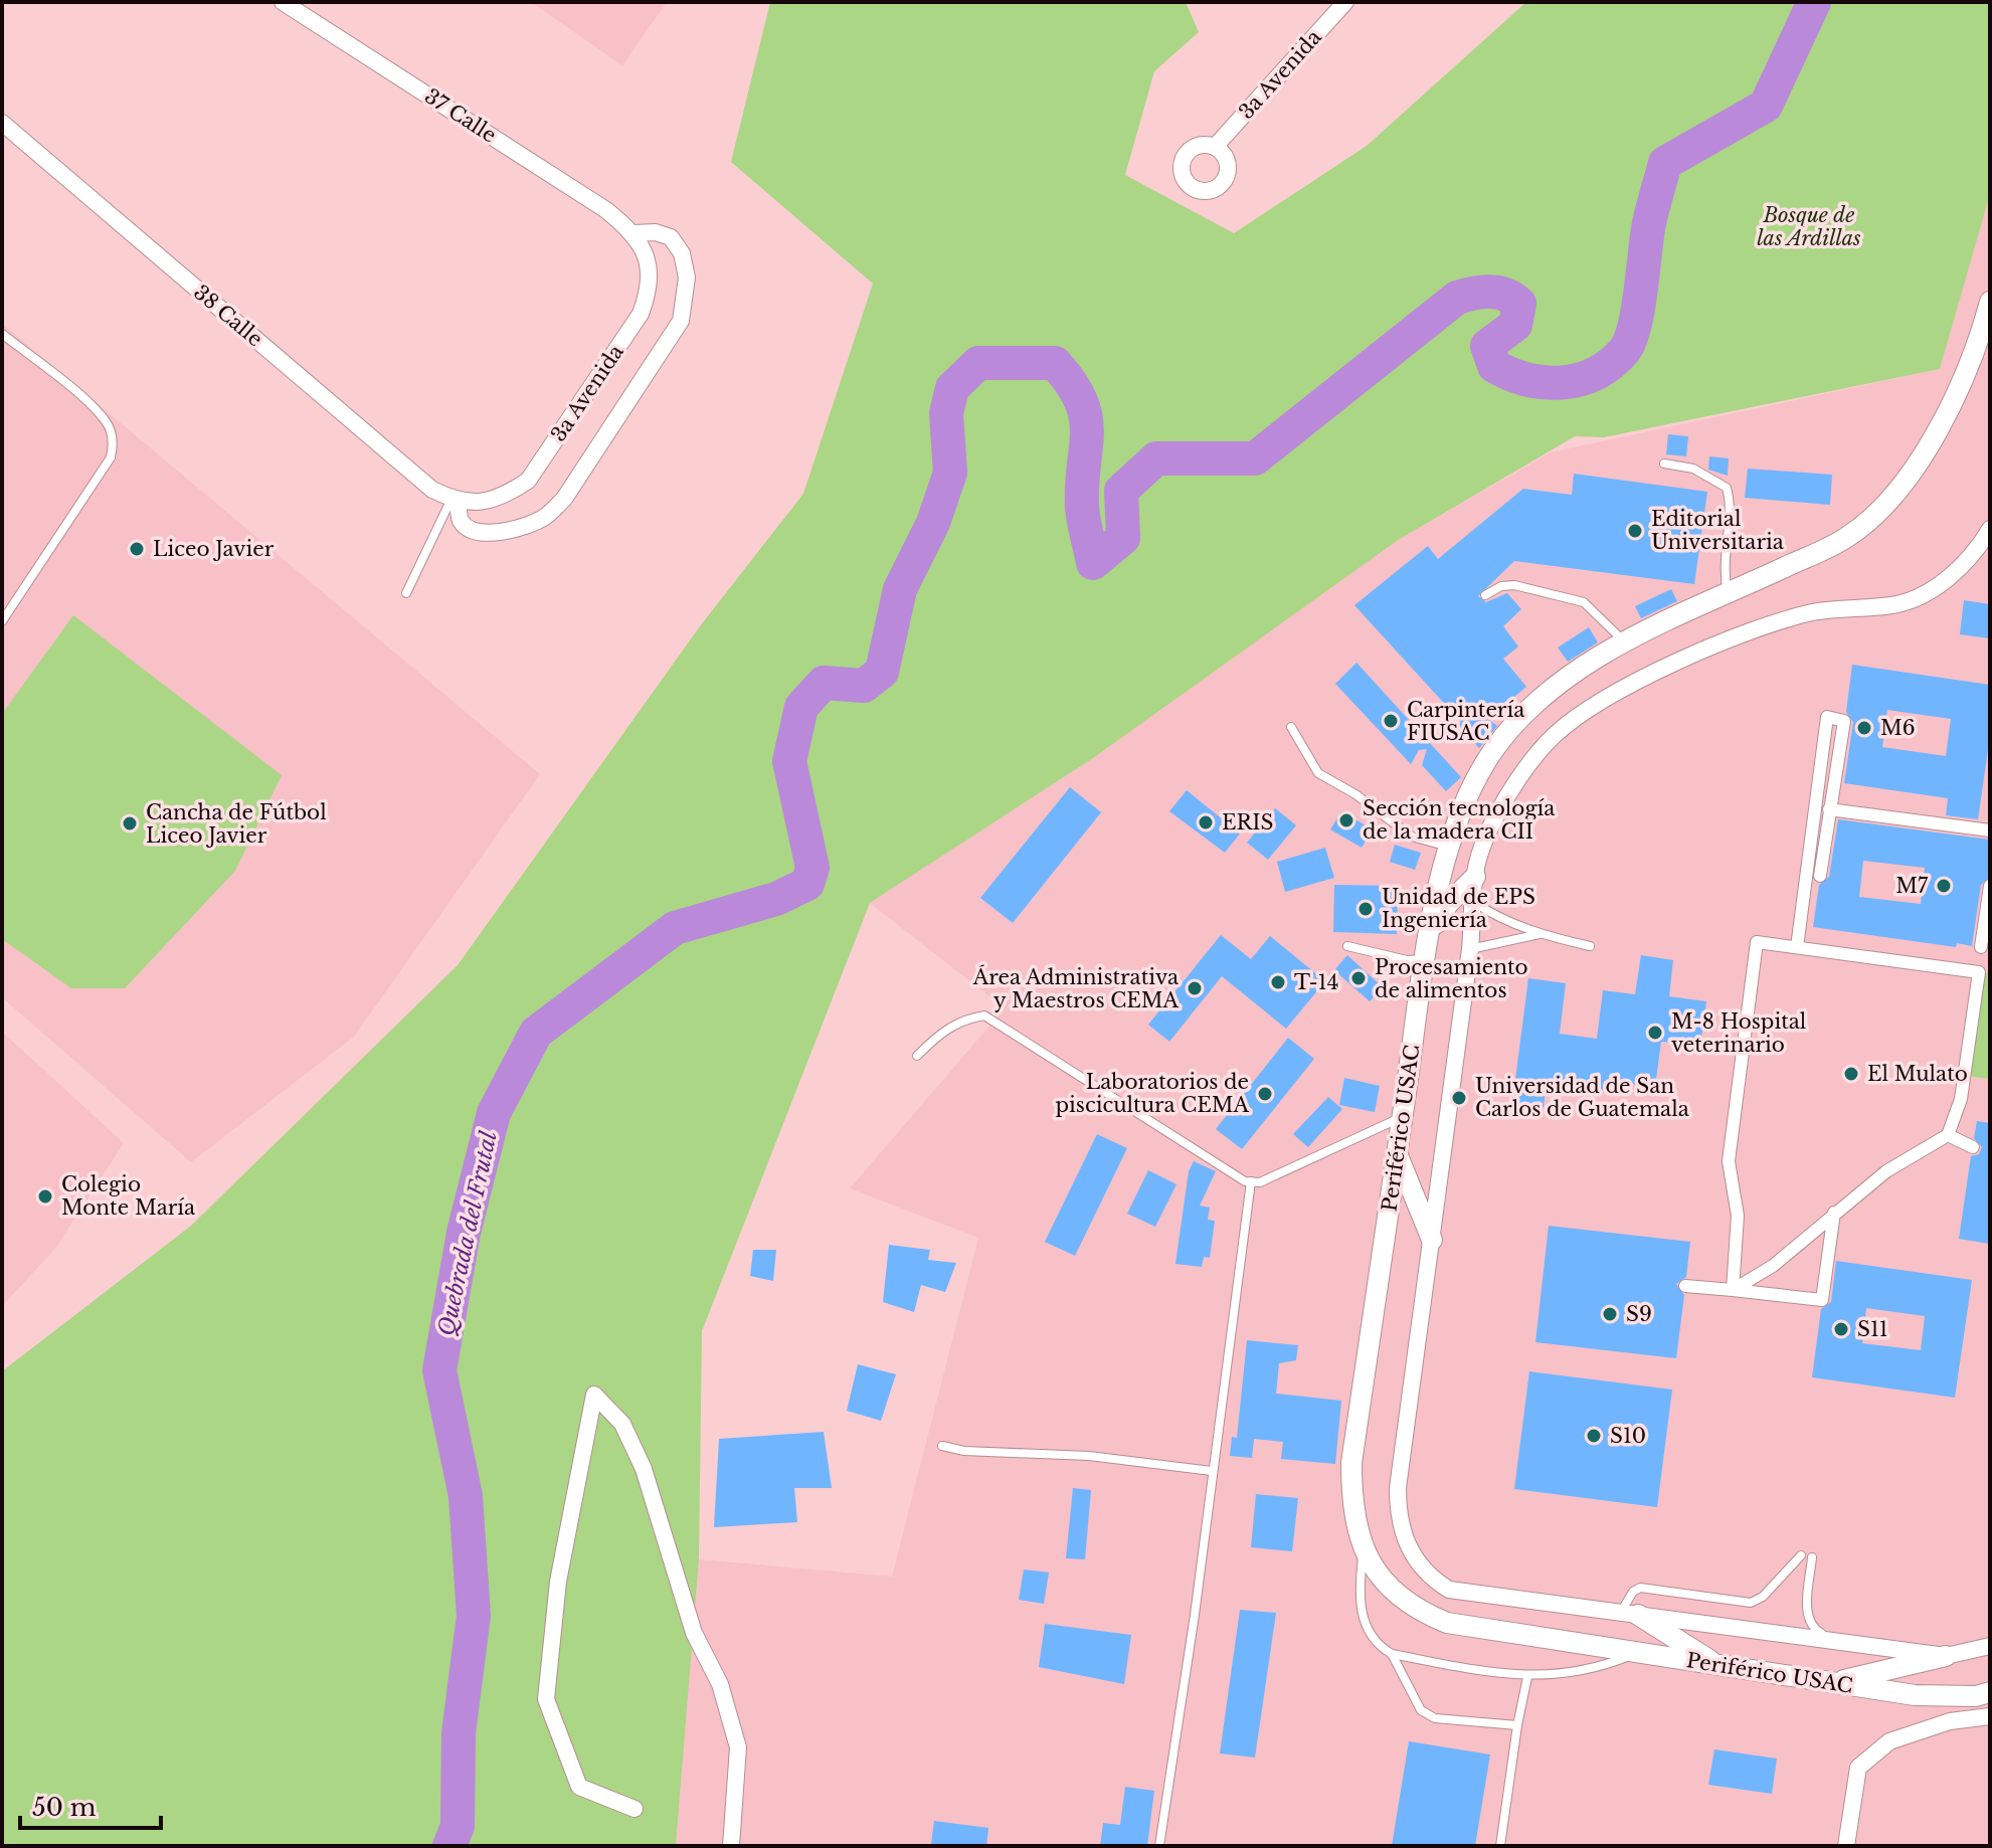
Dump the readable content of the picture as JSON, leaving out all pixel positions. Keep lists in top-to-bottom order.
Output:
{
  "streets": {
    "street": [
      "3a Avenida",
      "37 Calle",
      "38 Calle",
      "Periférico USAC"
    ]
  },
  "crossings": [
    ["3a Avenida", "37 Calle"],
    ["3a Avenida", "38 Calle"]
  ],
  "water": ["Quebrada del Frutal"],
  "parks": ["Bosque de las Ardillas"],
  "places": [
    "Editorial Universitaria",
    "Liceo Javier",
    "Carpintería FIUSAC",
    "M6",
    "Sección tecnología de la madera CII",
    "ERIS",
    "Cancha de Fútbol Liceo Javier",
    "M7",
    "Unidad de EPS Ingeniería",
    "Procesamiento de alimentos",
    "T-14",
    "Área Administrativa y Maestros CEMA",
    "M-8 Hospital veterinario",
    "El Mulato",
    "Laboratorios de piscicultura CEMA",
    "Universidad de San Carlos de Guatemala",
    "Colegio Monte María",
    "S9",
    "S11",
    "S10"
  ],
  "scale_bar": "50 m"
}
